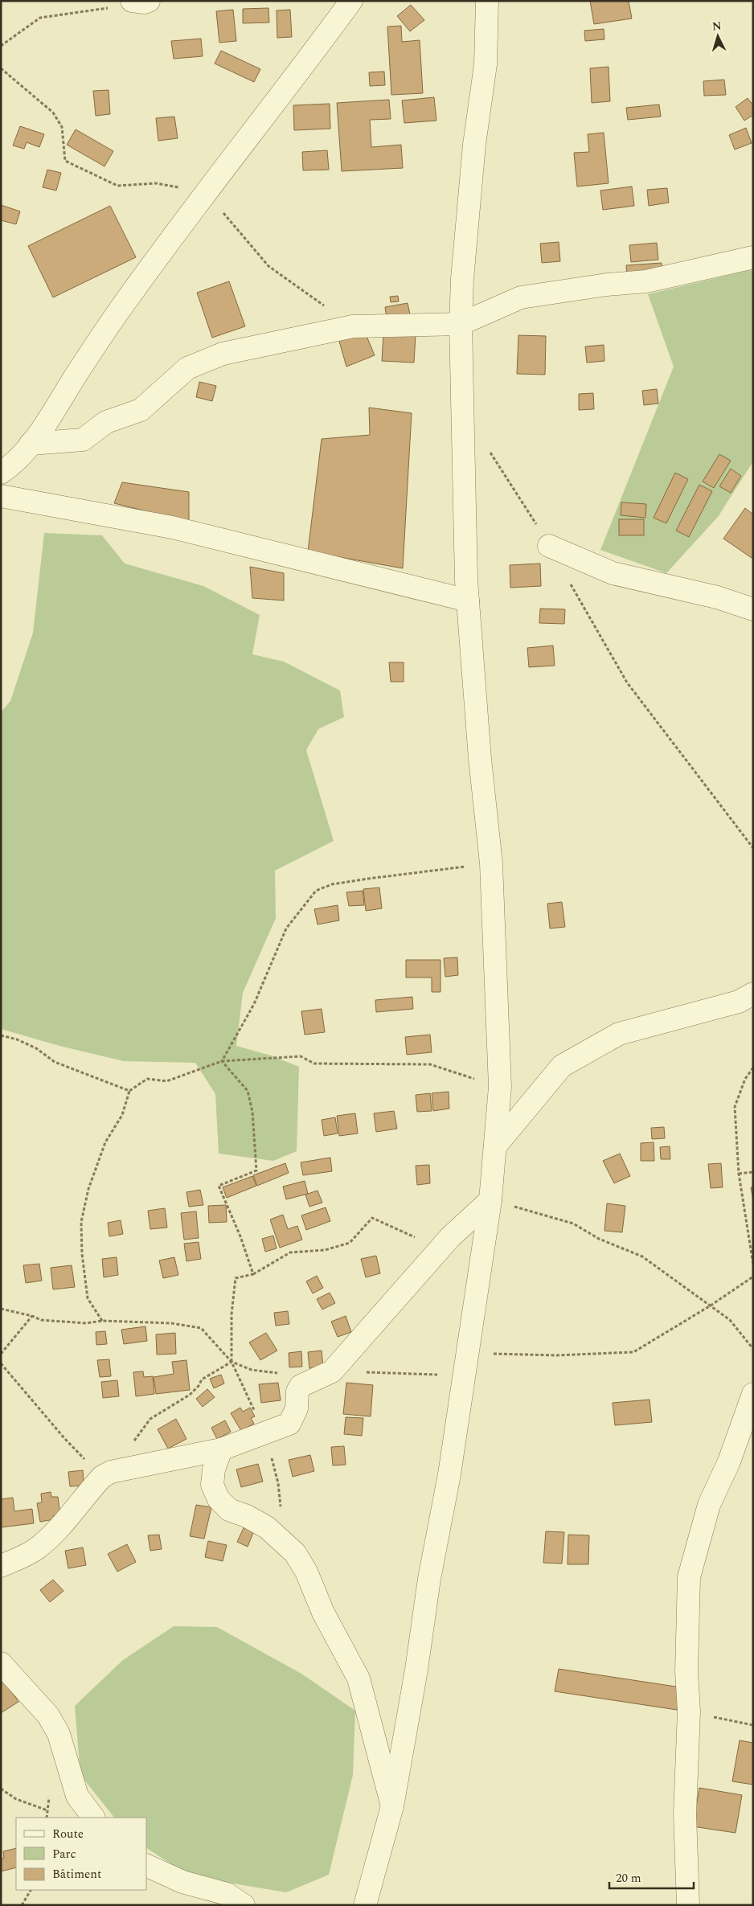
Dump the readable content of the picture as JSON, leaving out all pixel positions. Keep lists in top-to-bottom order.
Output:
{
  "legend": ["Route", "Parc", "Bâtiment"],
  "scale_bar": "20 m",
  "north": "top"
}
